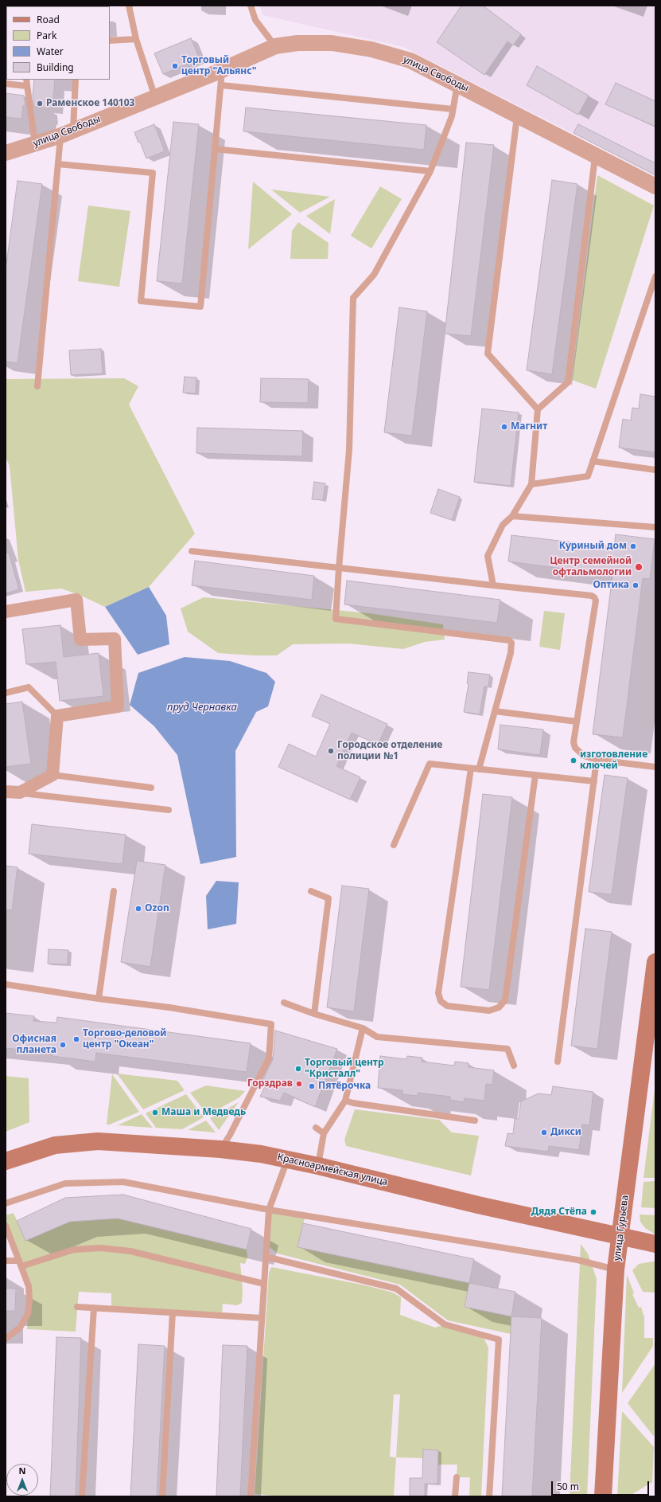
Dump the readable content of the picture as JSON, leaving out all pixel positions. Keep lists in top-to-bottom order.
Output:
{
  "streets": {
    "main road": ["Красноармейская улица", "улица Гурьева"],
    "street": ["улица Свободы"]
  },
  "crossings": [
    ["Красноармейская улица", "улица Гурьева"]
  ],
  "water": ["пруд Чернавка"],
  "places": [
    "Торговый центр \"Альянс\"",
    "Раменское 140103",
    "Магнит",
    "Куриный дом",
    "Центр семейной офтальмологии",
    "Оптика",
    "Городское отделение полиции №1",
    "изготовление ключей",
    "Ozon",
    "Торгово-деловой центр \"Океан\"",
    "Офисная планета",
    "Торговый центр \"Кристалл\"",
    "Горздрав",
    "Пятёрочка",
    "Маша и Медведь",
    "Дикси",
    "Дядя Стёпа"
  ],
  "legend": [
    "Road",
    "Park",
    "Water",
    "Building"
  ],
  "scale_bar": "50 m",
  "north": "top"
}
